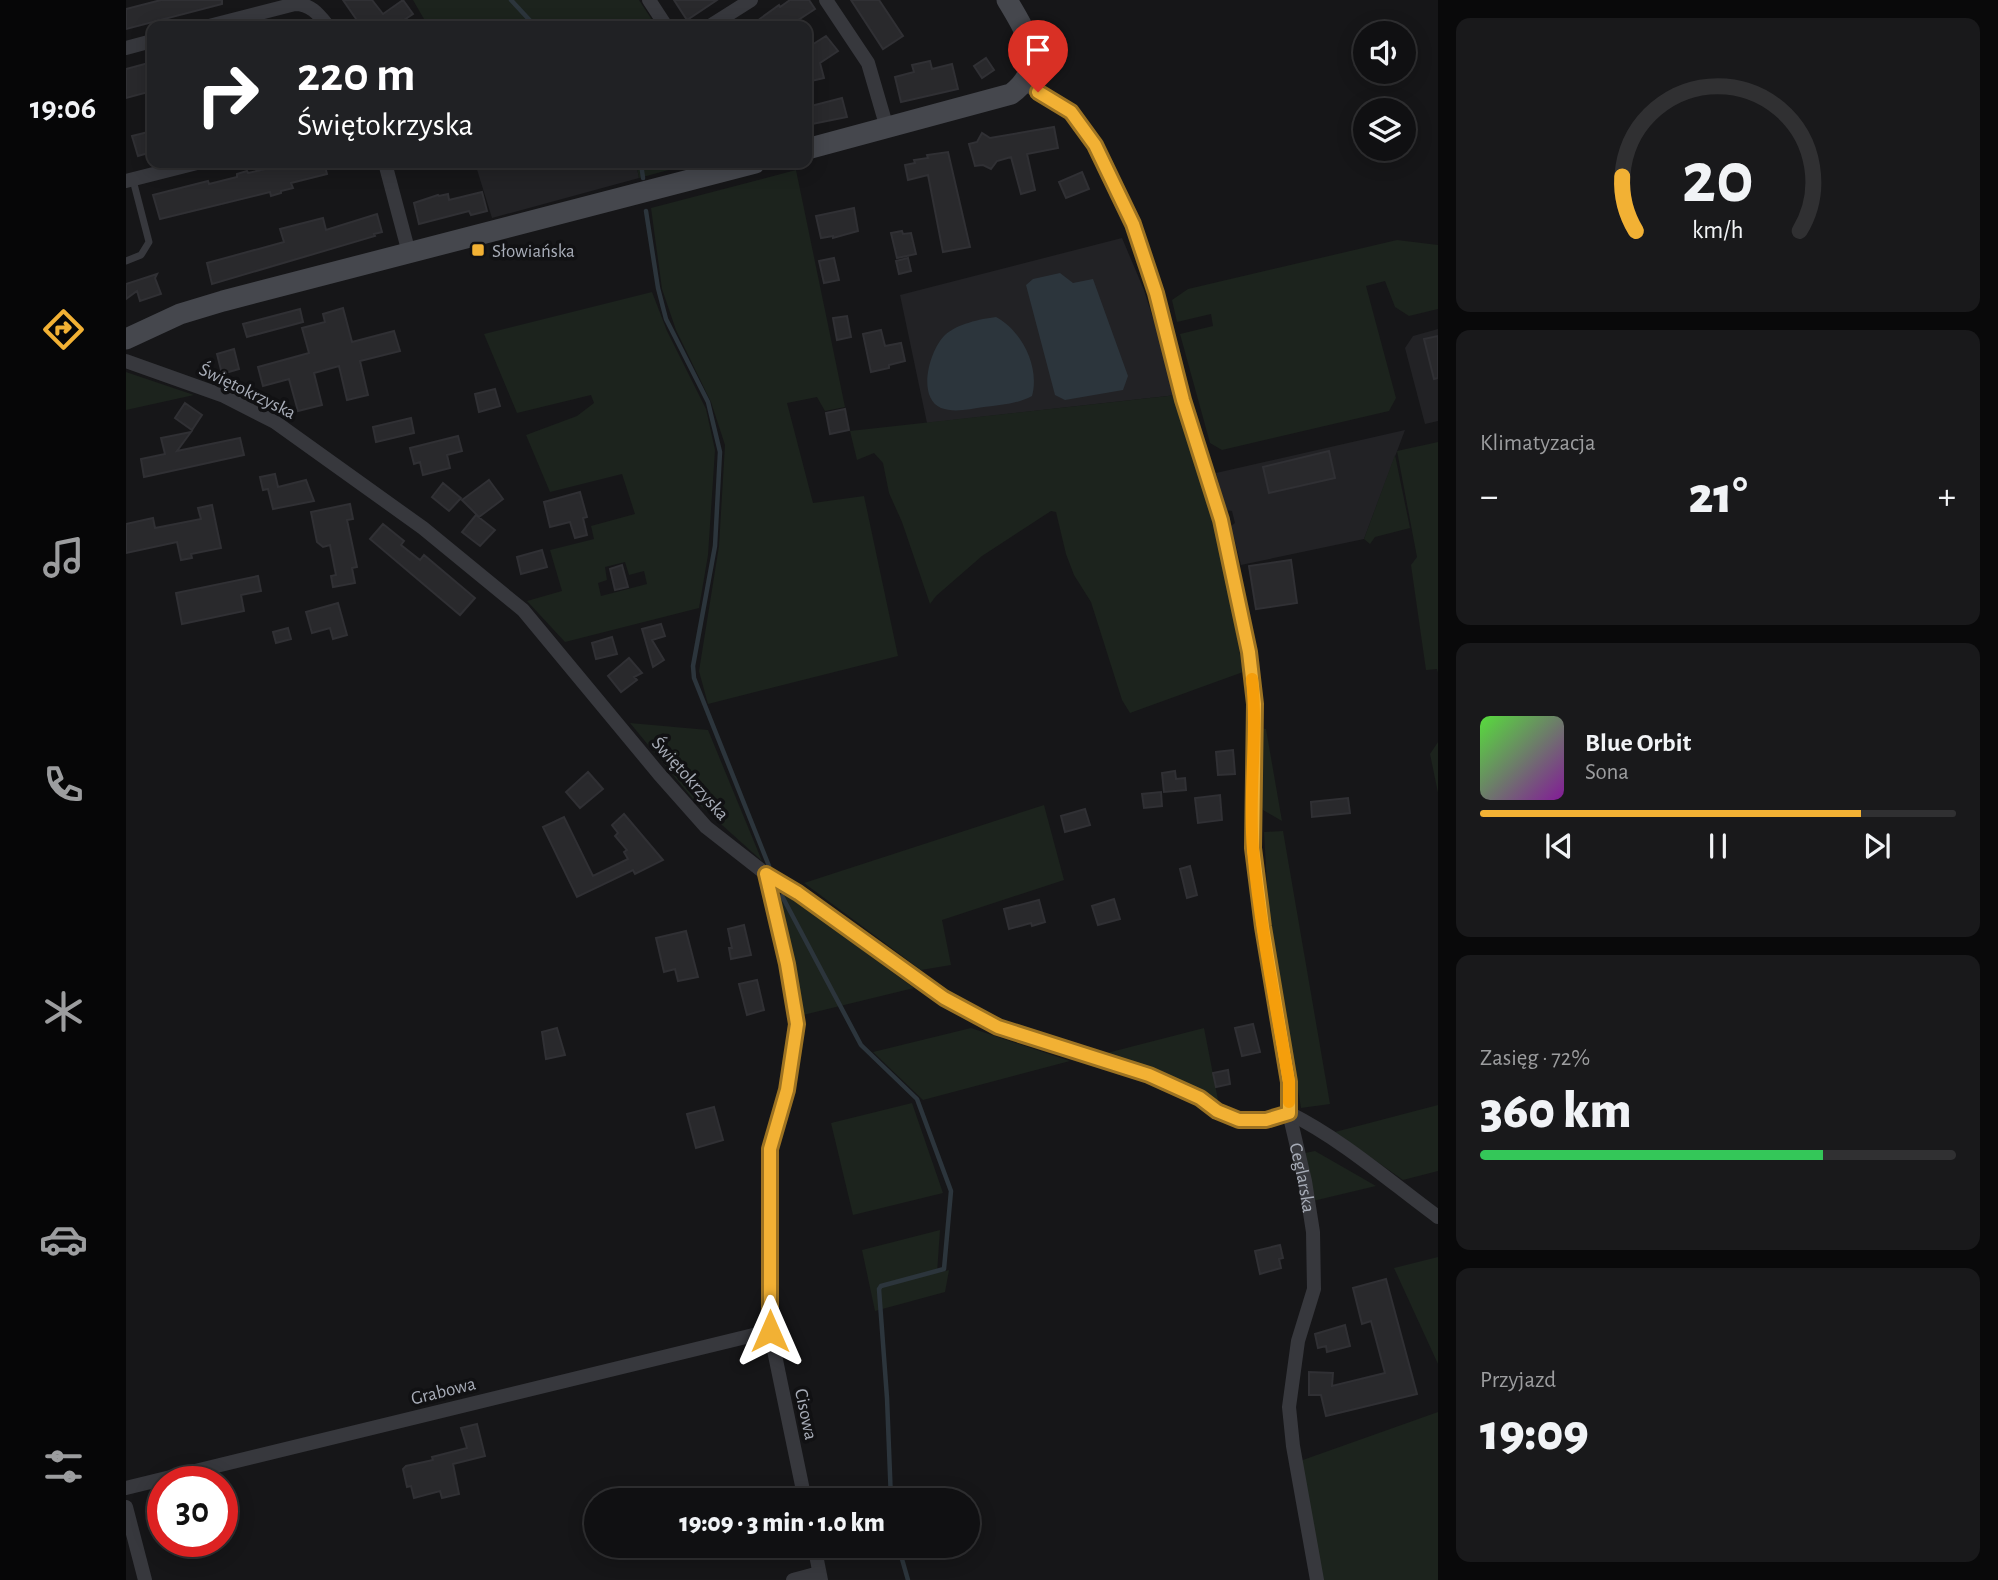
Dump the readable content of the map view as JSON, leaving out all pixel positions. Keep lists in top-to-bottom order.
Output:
{
  "streets": {
    "street": [
      "Świętokrzyska",
      "Ceglarska",
      "Grabowa",
      "Cisowa"
    ]
  },
  "crossings": [
    ["Świętokrzyska", "Ceglarska"],
    ["Świętokrzyska", "Cisowa"],
    ["Grabowa", "Cisowa"]
  ],
  "places": {
    "transit": ["Słowiańska"]
  },
  "page": {
    "tabs": "19:06",
    "turn": ["220 m", "Świętokrzyska"],
    "tile": [
      "Klimatyzacja",
      ["Zasięg · 72%", "360 km"],
      ["Przyjazd", "19:09"]
    ],
    "heat": ["−", "21°", "+"],
    "song": ["Blue Orbit", "Sona"],
    "limit": "30",
    "trip": "19:09 · 3 min · 1.0 km",
    "gauge": ["20", "km/h"]
  }
}
